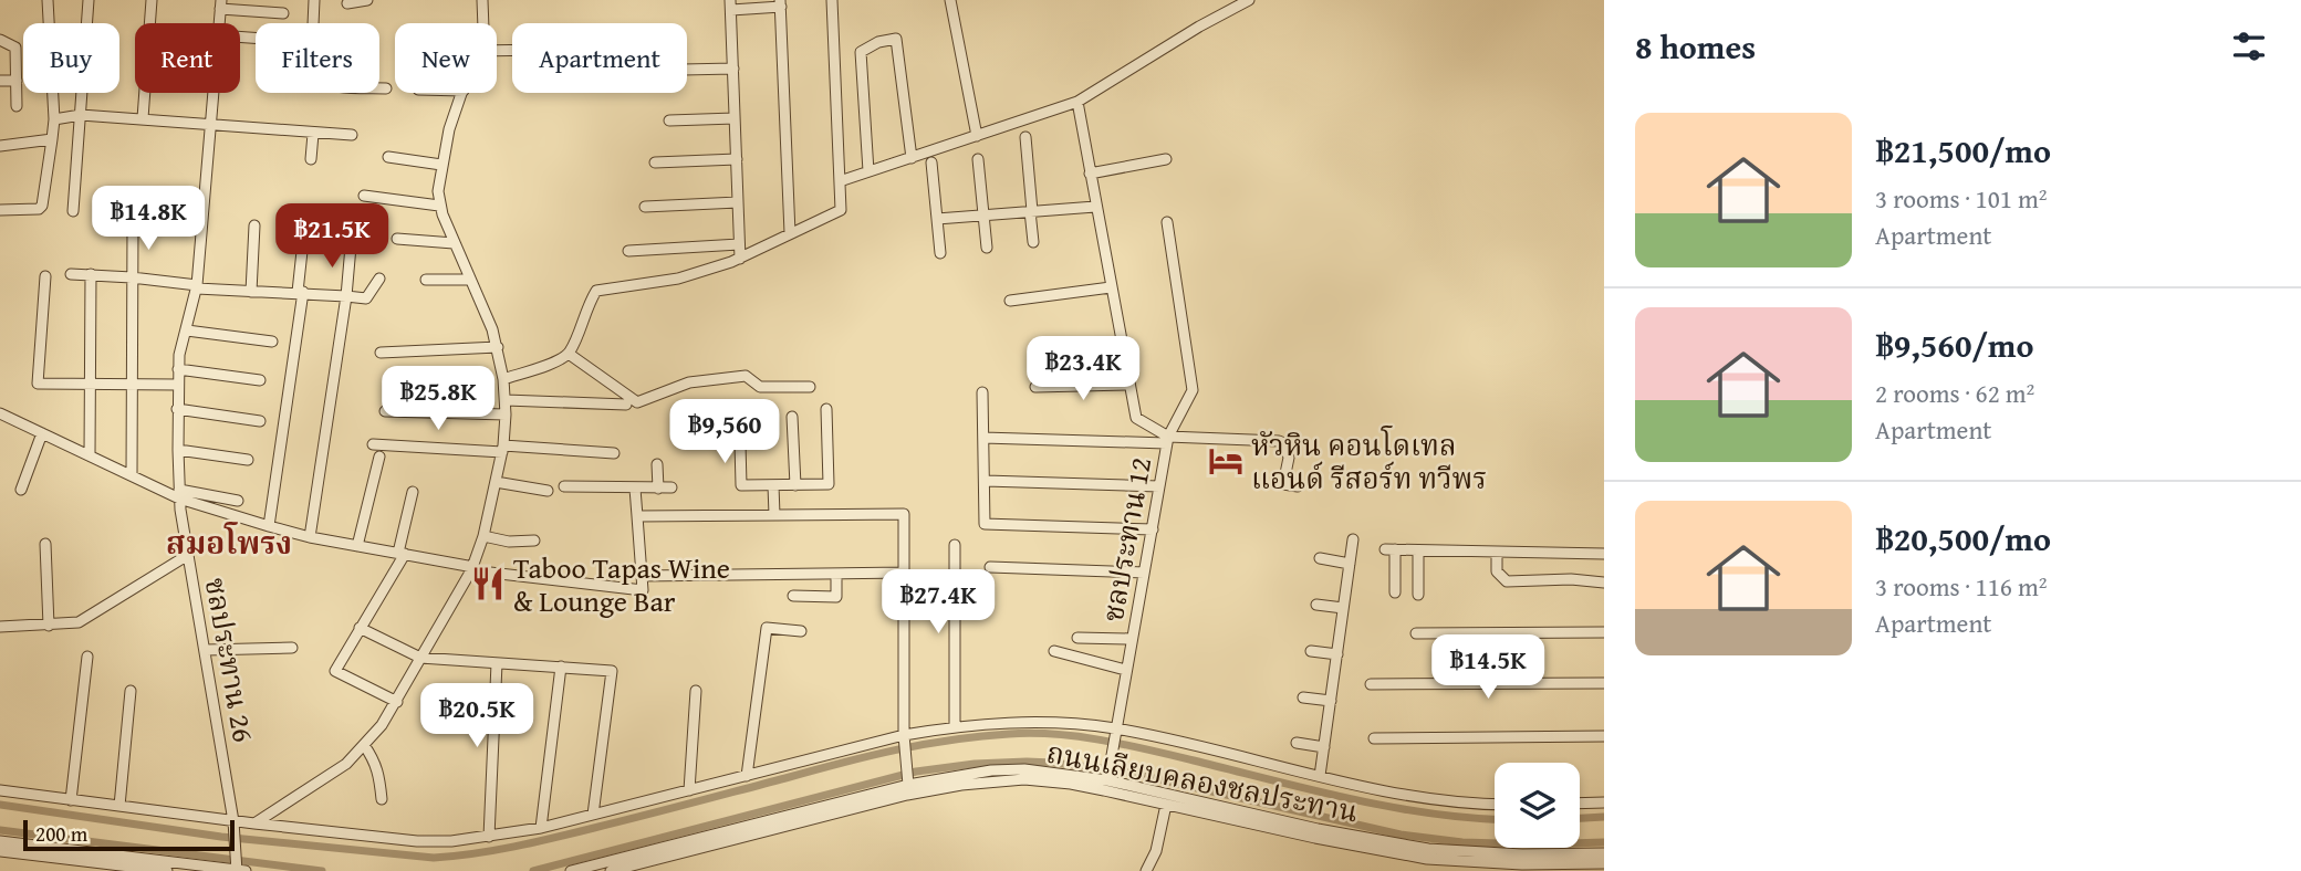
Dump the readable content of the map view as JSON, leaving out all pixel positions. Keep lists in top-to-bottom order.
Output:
{
  "streets": {
    "street": ["ชลประทาน 12", "ชลประทาน 26", "ถนนเลียบคลองชลประทาน"]
  },
  "crossings": [
    ["ชลประทาน 12", "ถนนเลียบคลองชลประทาน"]
  ],
  "districts": ["สมอโพรง"],
  "places": {
    "hotel": ["หัวหิน คอนโดเทล แอนด์ รีสอร์ท ทวีพร"],
    "restaurant": ["Taboo Tapas Wine & Lounge Bar"]
  },
  "scale_bar": "200 m",
  "page": {
    "heading": "8 homes",
    "chip": [
      "Buy",
      "Rent",
      "Filters",
      "New",
      "Apartment"
    ],
    "list": [
      {
        "name": "฿21,500/mo",
        "note": "3 rooms · 101 m² · Apartment"
      },
      {
        "name": "฿9,560/mo",
        "note": "2 rooms · 62 m² · Apartment"
      },
      {
        "name": "฿20,500/mo",
        "note": "3 rooms · 116 m² · Apartment"
      }
    ],
    "price": [
      "฿14.8K",
      "฿21.5K",
      "฿23.4K",
      "฿25.8K",
      "฿9,560",
      "฿27.4K",
      "฿14.5K",
      "฿20.5K"
    ],
    "scale": "200 m"
  }
}
